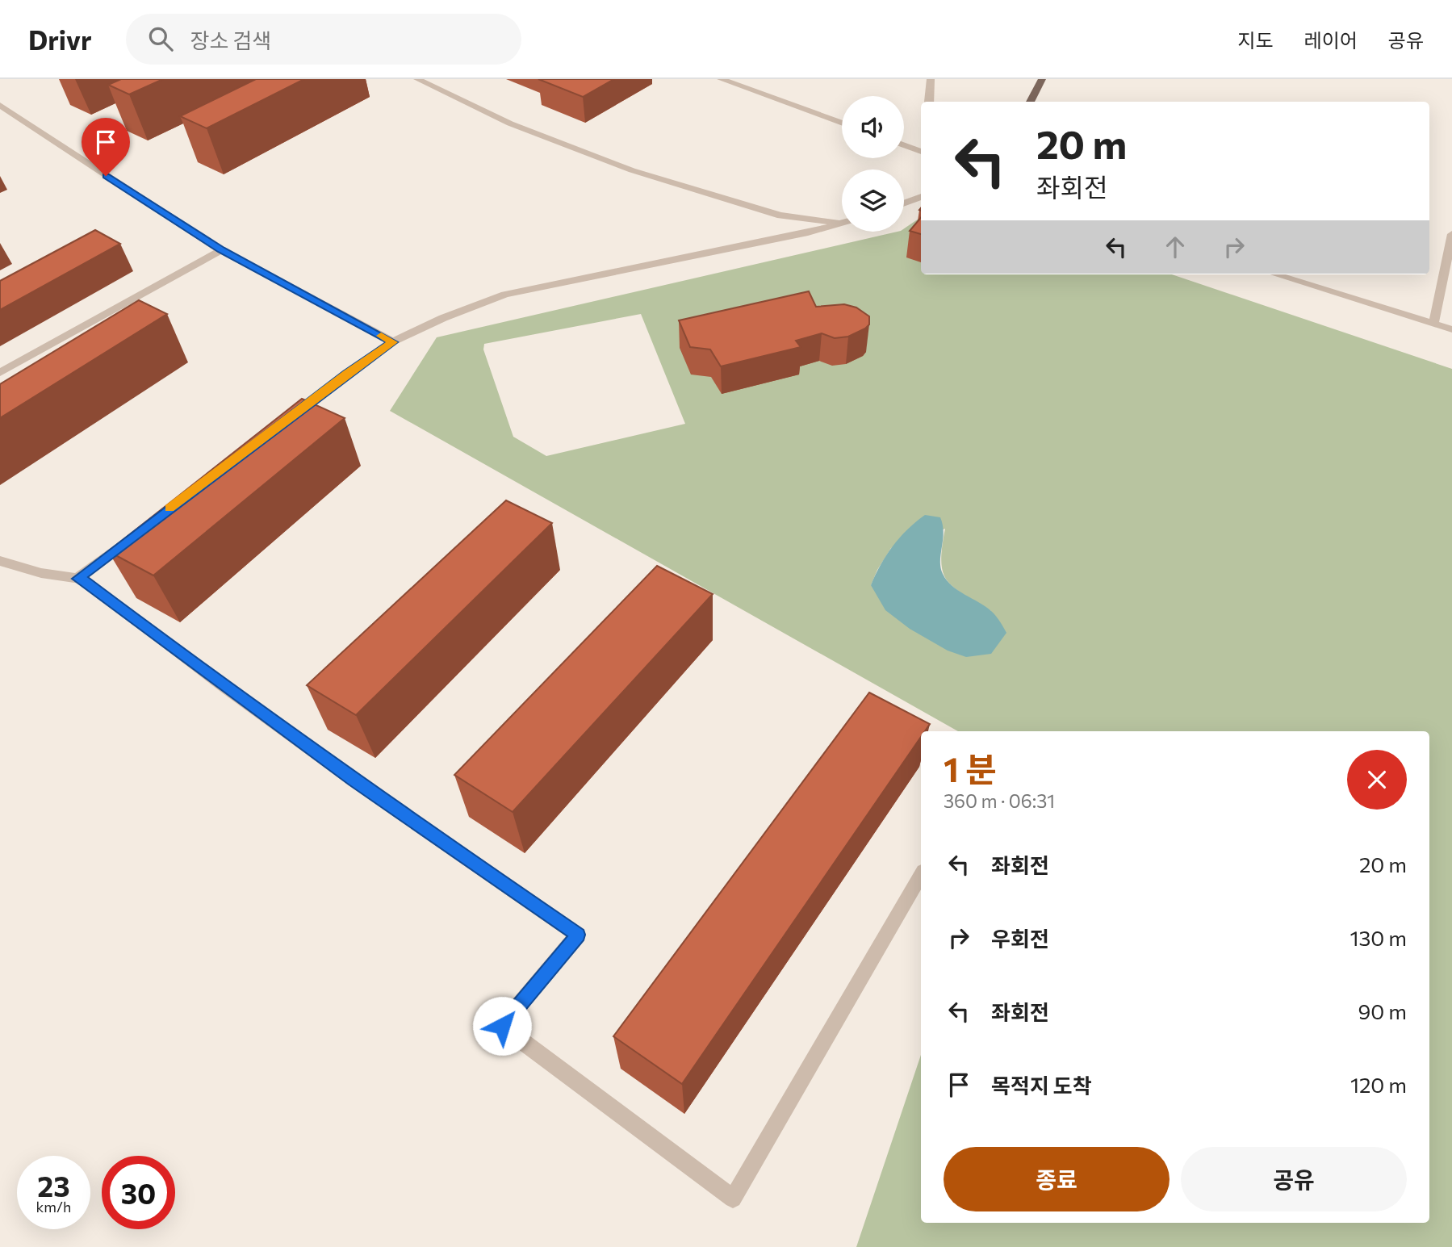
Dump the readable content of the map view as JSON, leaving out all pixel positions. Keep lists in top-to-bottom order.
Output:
{
  "page": {
    "header": "Drivr",
    "search": "장소 검색",
    "nav": ["지도", "레이어", "공유"],
    "turn": ["20 m", "좌회전"],
    "heading": ["1 분", "360 m · 06:31"],
    "list": [
      {
        "name": "좌회전",
        "value": "20 m"
      },
      {
        "name": "우회전",
        "value": "130 m"
      },
      {
        "name": "좌회전",
        "value": "90 m"
      },
      {
        "name": "목적지 도착",
        "value": "120 m"
      }
    ],
    "buttons": ["종료", "공유"],
    "speed": "23 km/h",
    "limit": "30"
  }
}
